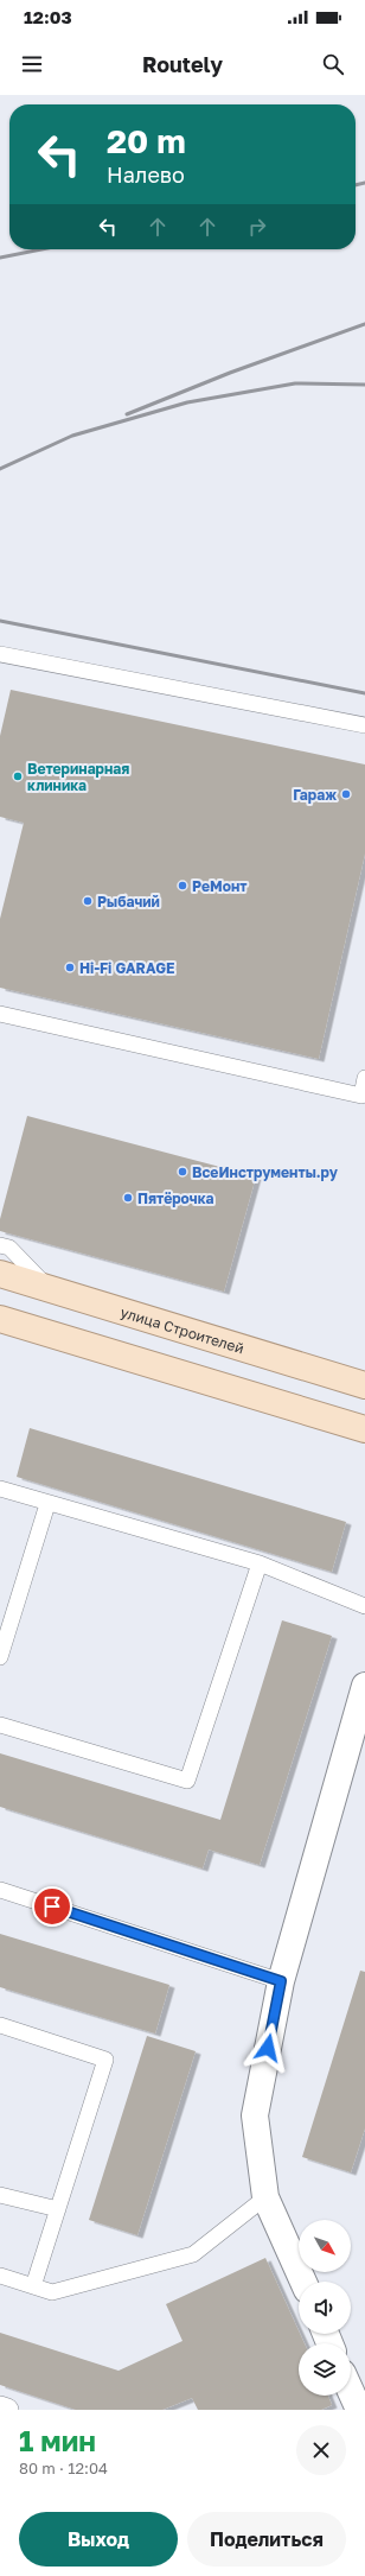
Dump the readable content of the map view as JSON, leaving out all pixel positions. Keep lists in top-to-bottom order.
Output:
{
  "streets": {
    "main road": ["улица Строителей"]
  },
  "places": [
    "Ветеринарная клиника",
    "Гараж",
    "РеМонт",
    "Рыбачий",
    "Hi-Fi GARAGE",
    "ВсеИнструменты.ру",
    "Пятёрочка"
  ],
  "north": "bottom right",
  "page": {
    "status": "12:03",
    "header": "Routely",
    "turn": ["20 m", "Налево"],
    "heading": ["1 мин", "80 m · 12:04"],
    "buttons": ["Выход", "Поделиться"]
  }
}
